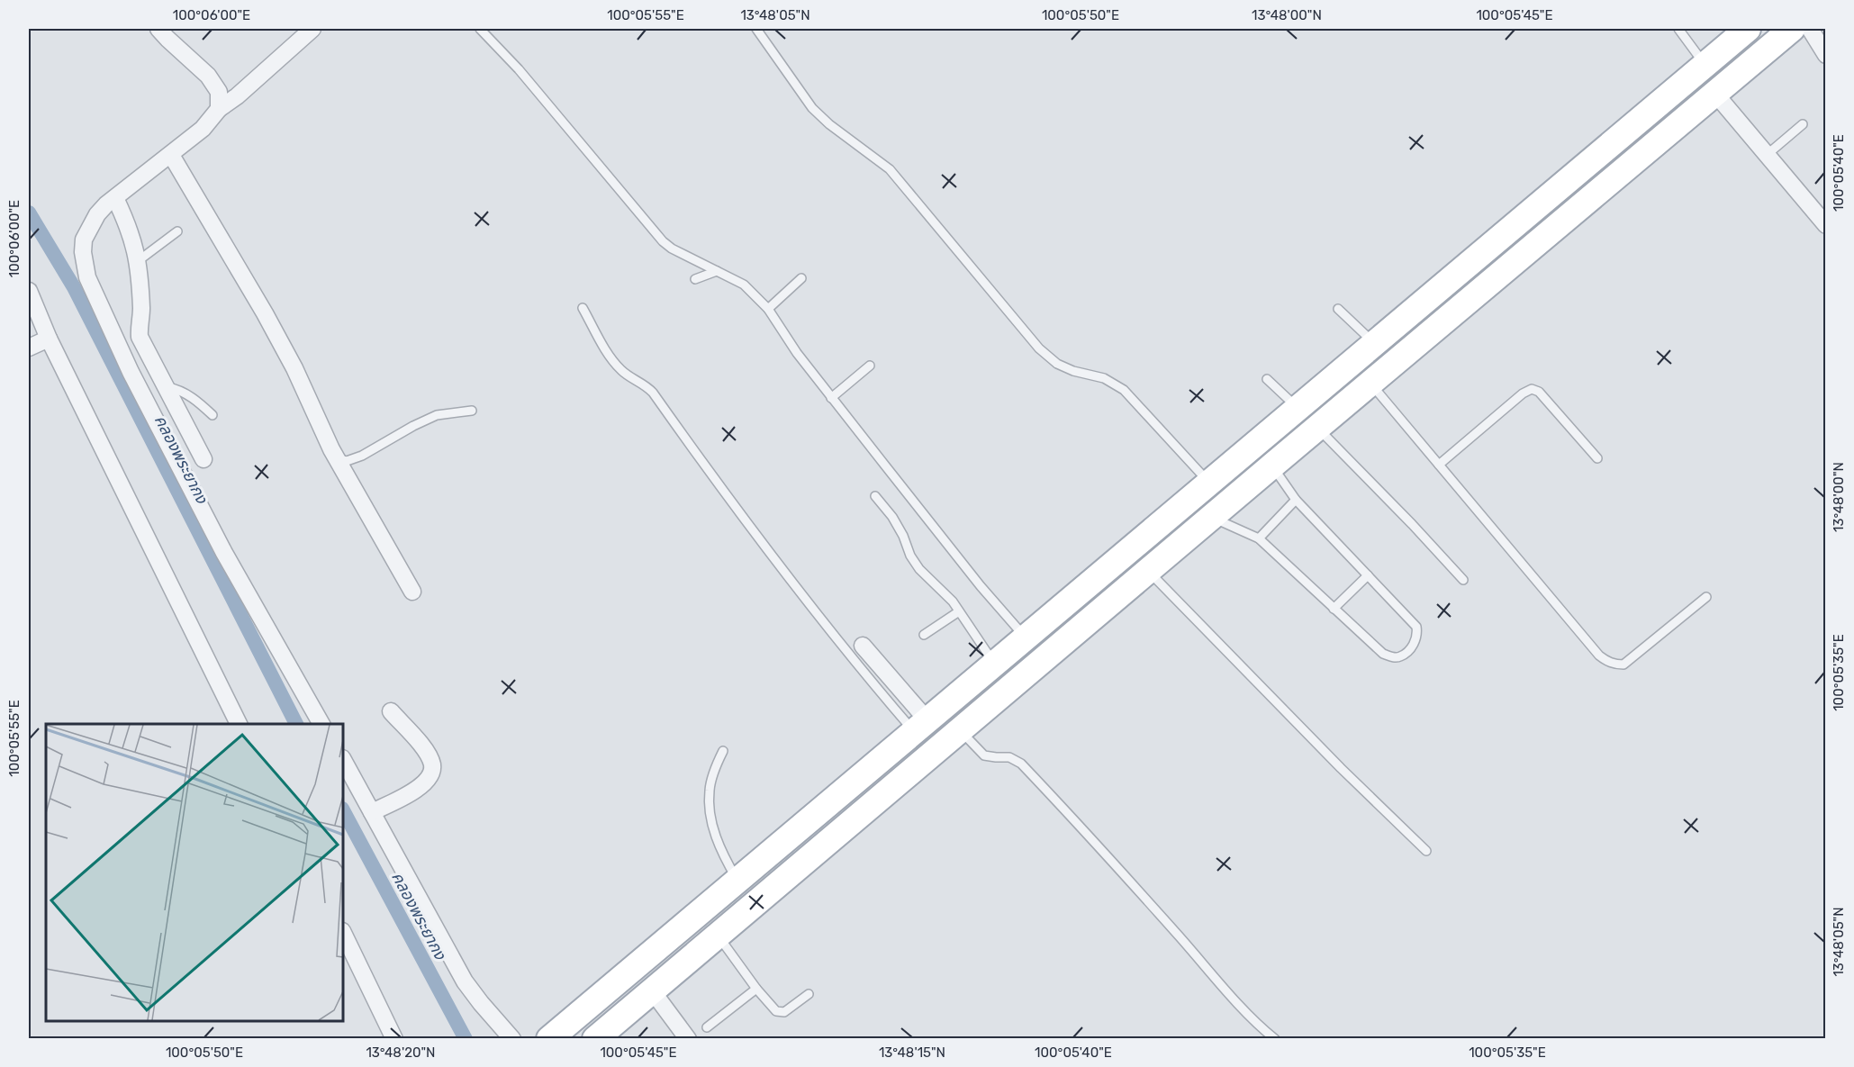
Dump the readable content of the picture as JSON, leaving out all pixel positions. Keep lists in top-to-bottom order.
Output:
{
  "water": ["คลองพระยากง"],
  "coordinates": [
    "100°06'00\"E",
    "100°05'55\"E",
    "13°48'05\"N",
    "100°05'50\"E",
    "13°48'00\"N",
    "100°05'45\"E",
    "100°05'40\"E",
    "100°05'35\"E",
    "13°48'20\"N",
    "13°48'15\"N"
  ]
}
